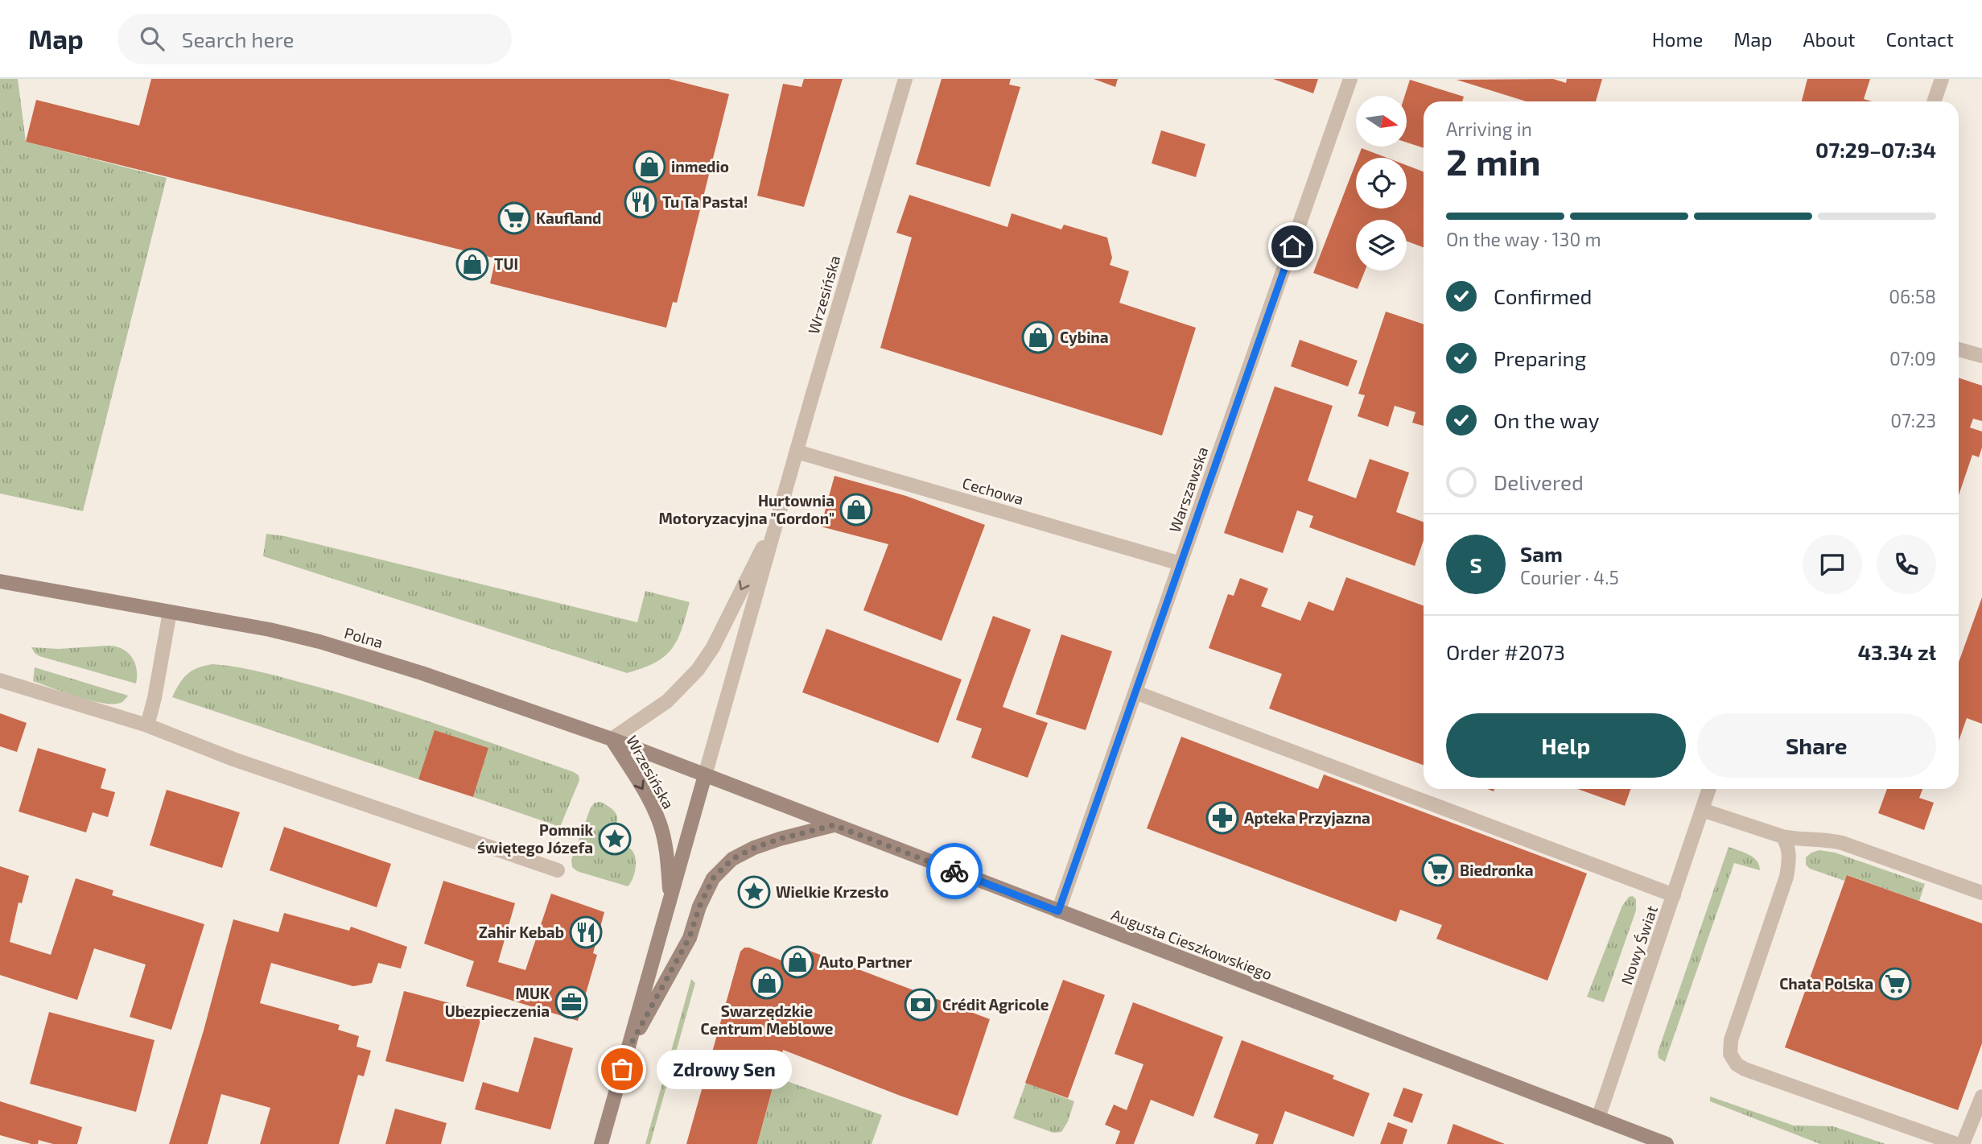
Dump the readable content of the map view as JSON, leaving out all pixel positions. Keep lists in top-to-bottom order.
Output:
{
  "streets": {
    "street": [
      "Wrzesińska",
      "Warszawska",
      "Cechowa",
      "Polna",
      "Augusta Cieszkowskiego",
      "Nowy Świat"
    ]
  },
  "crossings": [
    ["Wrzesińska", "Cechowa"],
    ["Wrzesińska", "Polna"],
    ["Wrzesińska", "Augusta Cieszkowskiego"],
    ["Warszawska", "Cechowa"],
    ["Warszawska", "Augusta Cieszkowskiego"],
    ["Polna", "Augusta Cieszkowskiego"],
    ["Augusta Cieszkowskiego", "Nowy Świat"]
  ],
  "places": {
    "shop": [
      "inmedio",
      "TUI",
      "Cybina",
      "Hurtownia Motoryzacyjna \"Gordon\"",
      "Auto Partner",
      "Swarzędzkie Centrum Meblowe"
    ],
    "restaurant": ["Tu Ta Pasta!", "Zahir Kebab"],
    "supermarket": ["Kaufland", "Biedronka", "Chata Polska"],
    "pharmacy": ["Apteka Przyjazna"],
    "place": ["Pomnik świętego Józefa", "Wielkie Krzesło"],
    "office": ["MUK Ubezpieczenia"],
    "bank": ["Crédit Agricole"],
    "other": ["Zdrowy Sen"]
  },
  "north": "right",
  "page": {
    "header": "Map",
    "search": "Search here",
    "nav": [
      "Home",
      "Map",
      "About",
      "Contact"
    ],
    "heading": ["2 min", "Arriving in", "07:29–07:34"],
    "panel": [
      "Sam",
      "Courier · 4.5",
      "Order #2073",
      "43.34 zł"
    ],
    "bar": "On the way · 130 m",
    "list": [
      ["Confirmed", "06:58"],
      ["Preparing", "07:09"],
      ["On the way", "07:23"],
      "Delivered"
    ],
    "round": "S",
    "buttons": ["Help", "Share"],
    "bubble": "Zdrowy Sen"
  }
}
